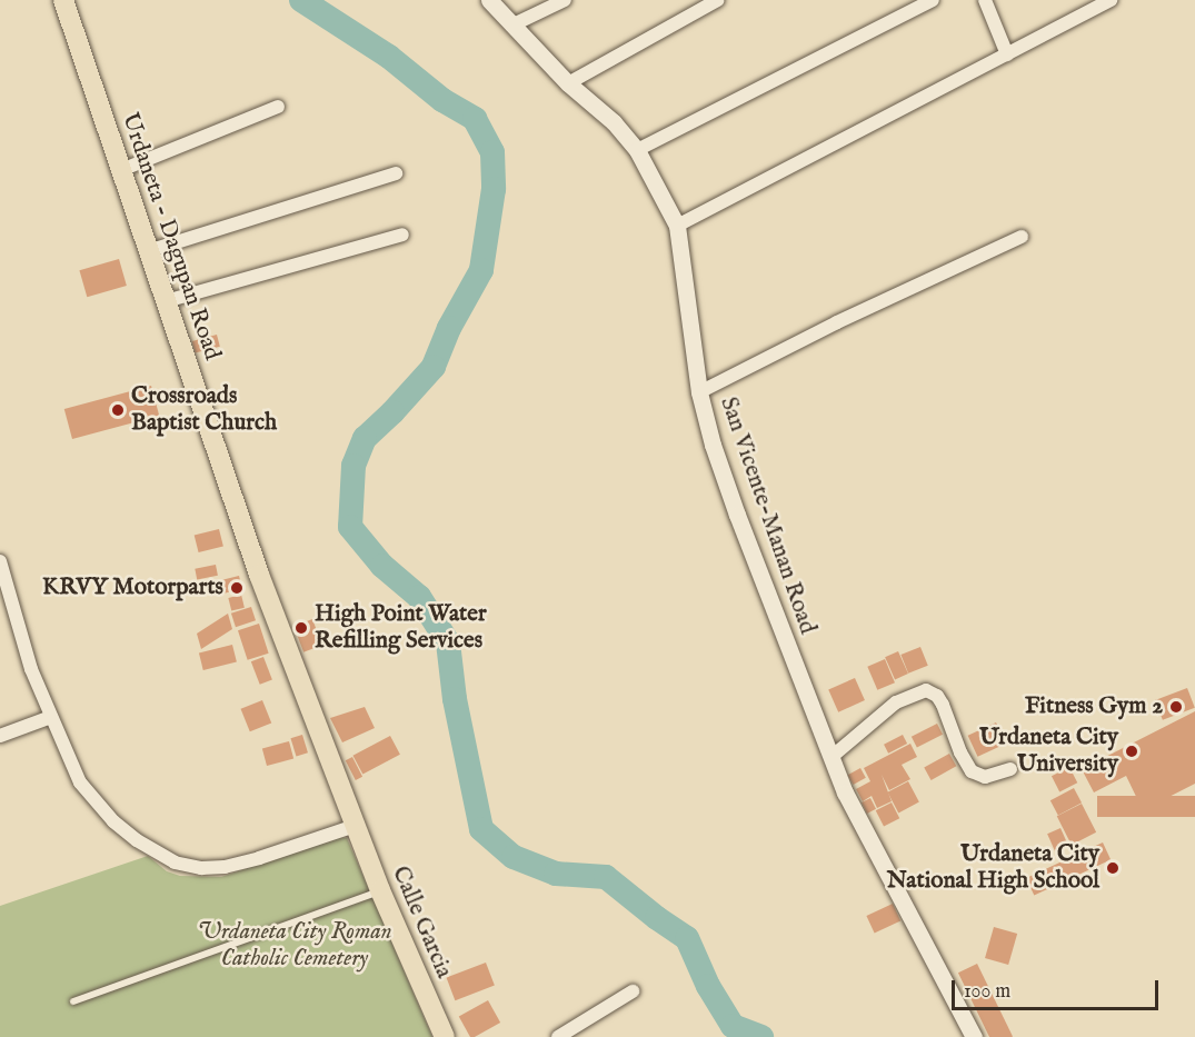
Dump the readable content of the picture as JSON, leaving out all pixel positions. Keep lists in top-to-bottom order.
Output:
{
  "streets": {
    "main road": ["Urdaneta - Dagupan Road", "Calle Garcia"],
    "street": ["San Vicente-Manan Road"]
  },
  "crossings": [
    ["Urdaneta - Dagupan Road", "Calle Garcia"]
  ],
  "parks": ["Urdaneta City Roman Catholic Cemetery"],
  "places": [
    "Crossroads Baptist Church",
    "KRVY Motorparts",
    "High Point Water Refilling Services",
    "Fitness Gym 2",
    "Urdaneta City University",
    "Urdaneta City National High School"
  ],
  "scale_bar": "100 m"
}
